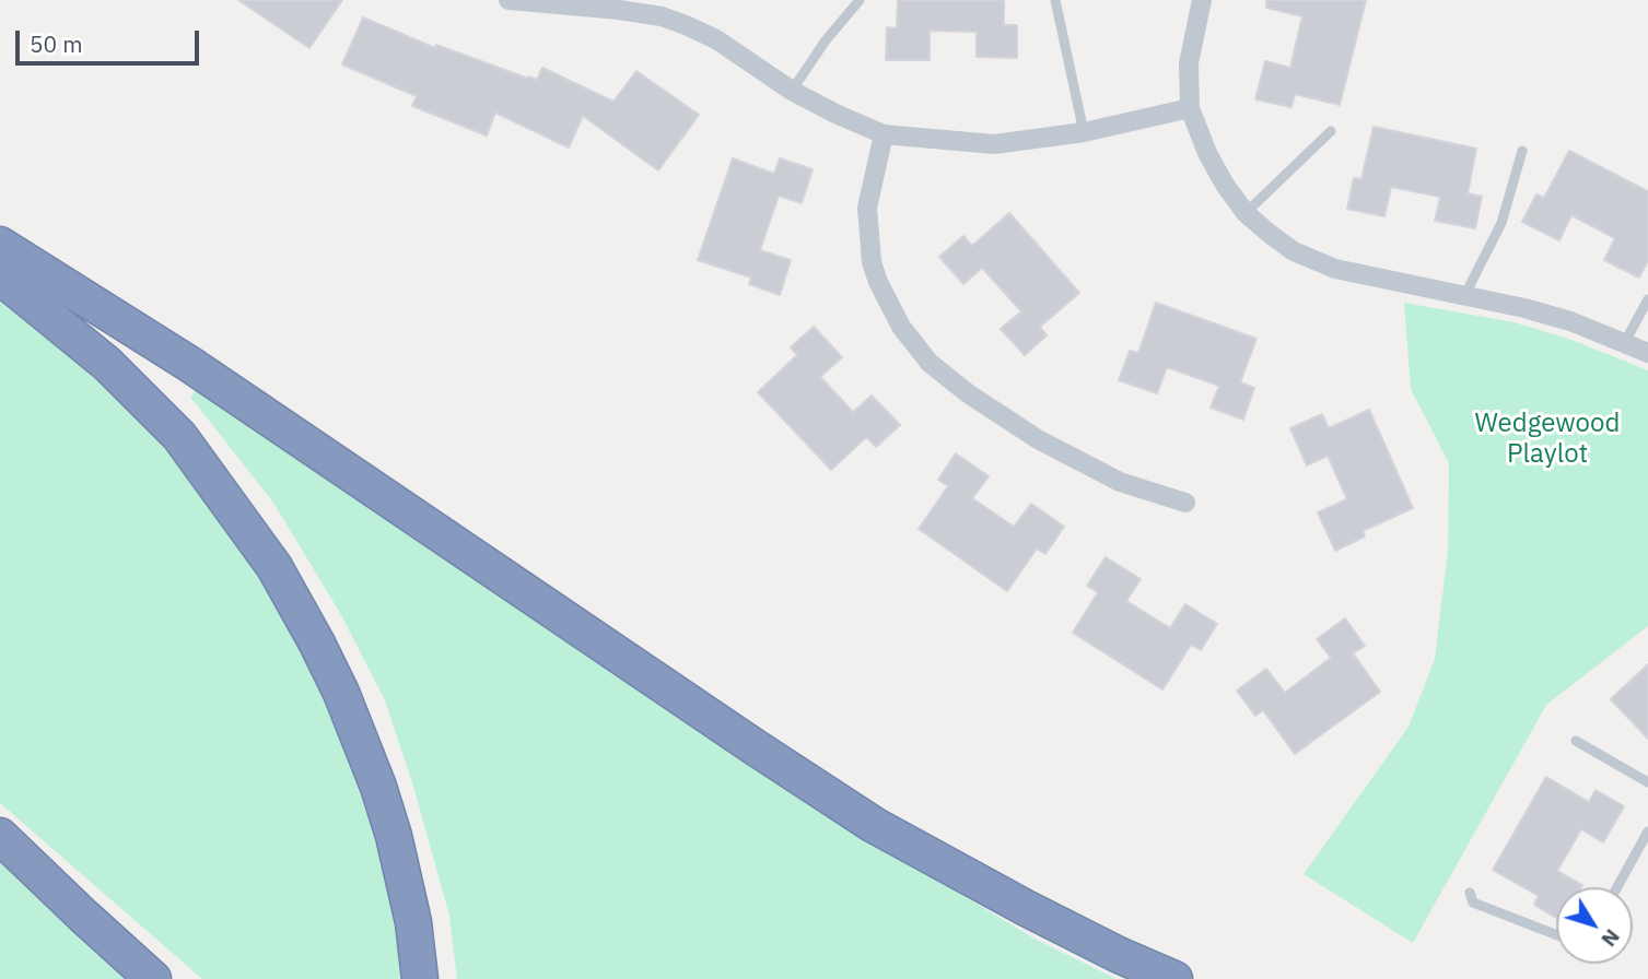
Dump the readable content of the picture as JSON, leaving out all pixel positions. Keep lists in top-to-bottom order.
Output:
{
  "parks": ["Wedgewood Playlot"],
  "scale_bar": "50 m",
  "north": "bottom right"
}
